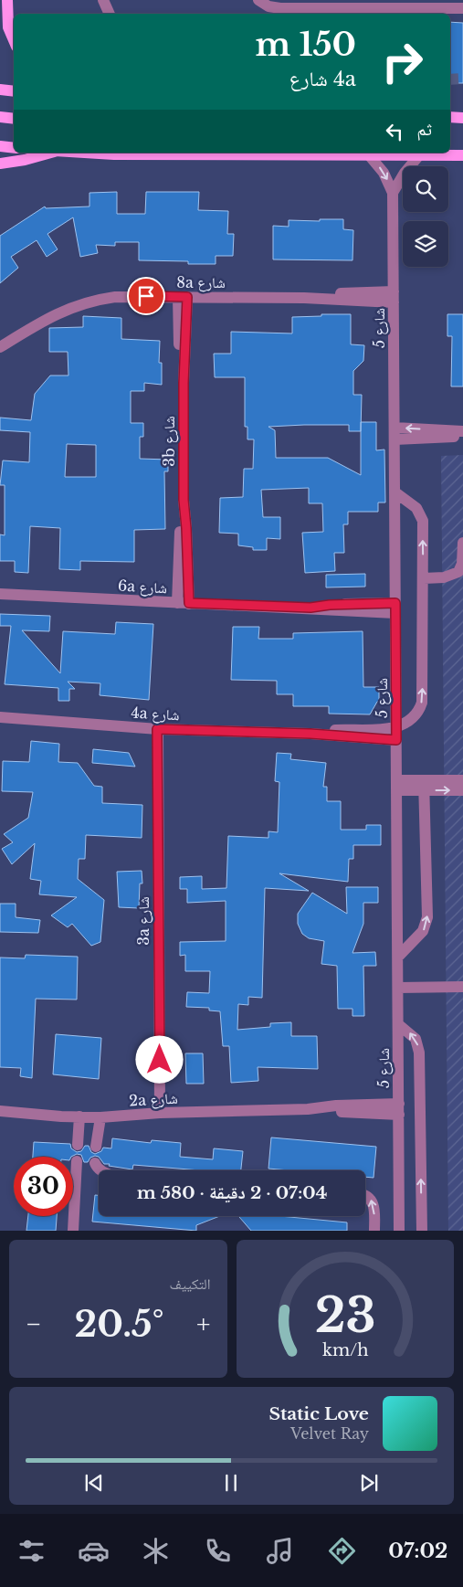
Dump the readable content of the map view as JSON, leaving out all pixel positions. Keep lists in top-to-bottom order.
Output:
{
  "streets": {
    "street": [
      "8a شارع",
      "شارع 5",
      "3b شارع",
      "6a شارع",
      "4a شارع",
      "3a شارع",
      "2a شارع"
    ]
  },
  "crossings": [
    ["8a شارع", "شارع 5"],
    ["8a شارع", "3b شارع"],
    ["شارع 5", "6a شارع"],
    ["شارع 5", "4a شارع"],
    ["شارع 5", "2a شارع"],
    ["3b شارع", "6a شارع"],
    ["4a شارع", "3a شارع"],
    ["3a شارع", "2a شارع"]
  ],
  "page": {
    "turn": ["150 m", "4a شارع"],
    "then": "ثم",
    "limit": "30",
    "trip": "07:04 · 2 دقيقة · 580 m",
    "tile": "التكييف",
    "heat": ["−", "20.5°", "+"],
    "song": ["Static Love", "Velvet Ray"],
    "tabs": "07:02",
    "gauge": ["23", "km/h"]
  }
}
